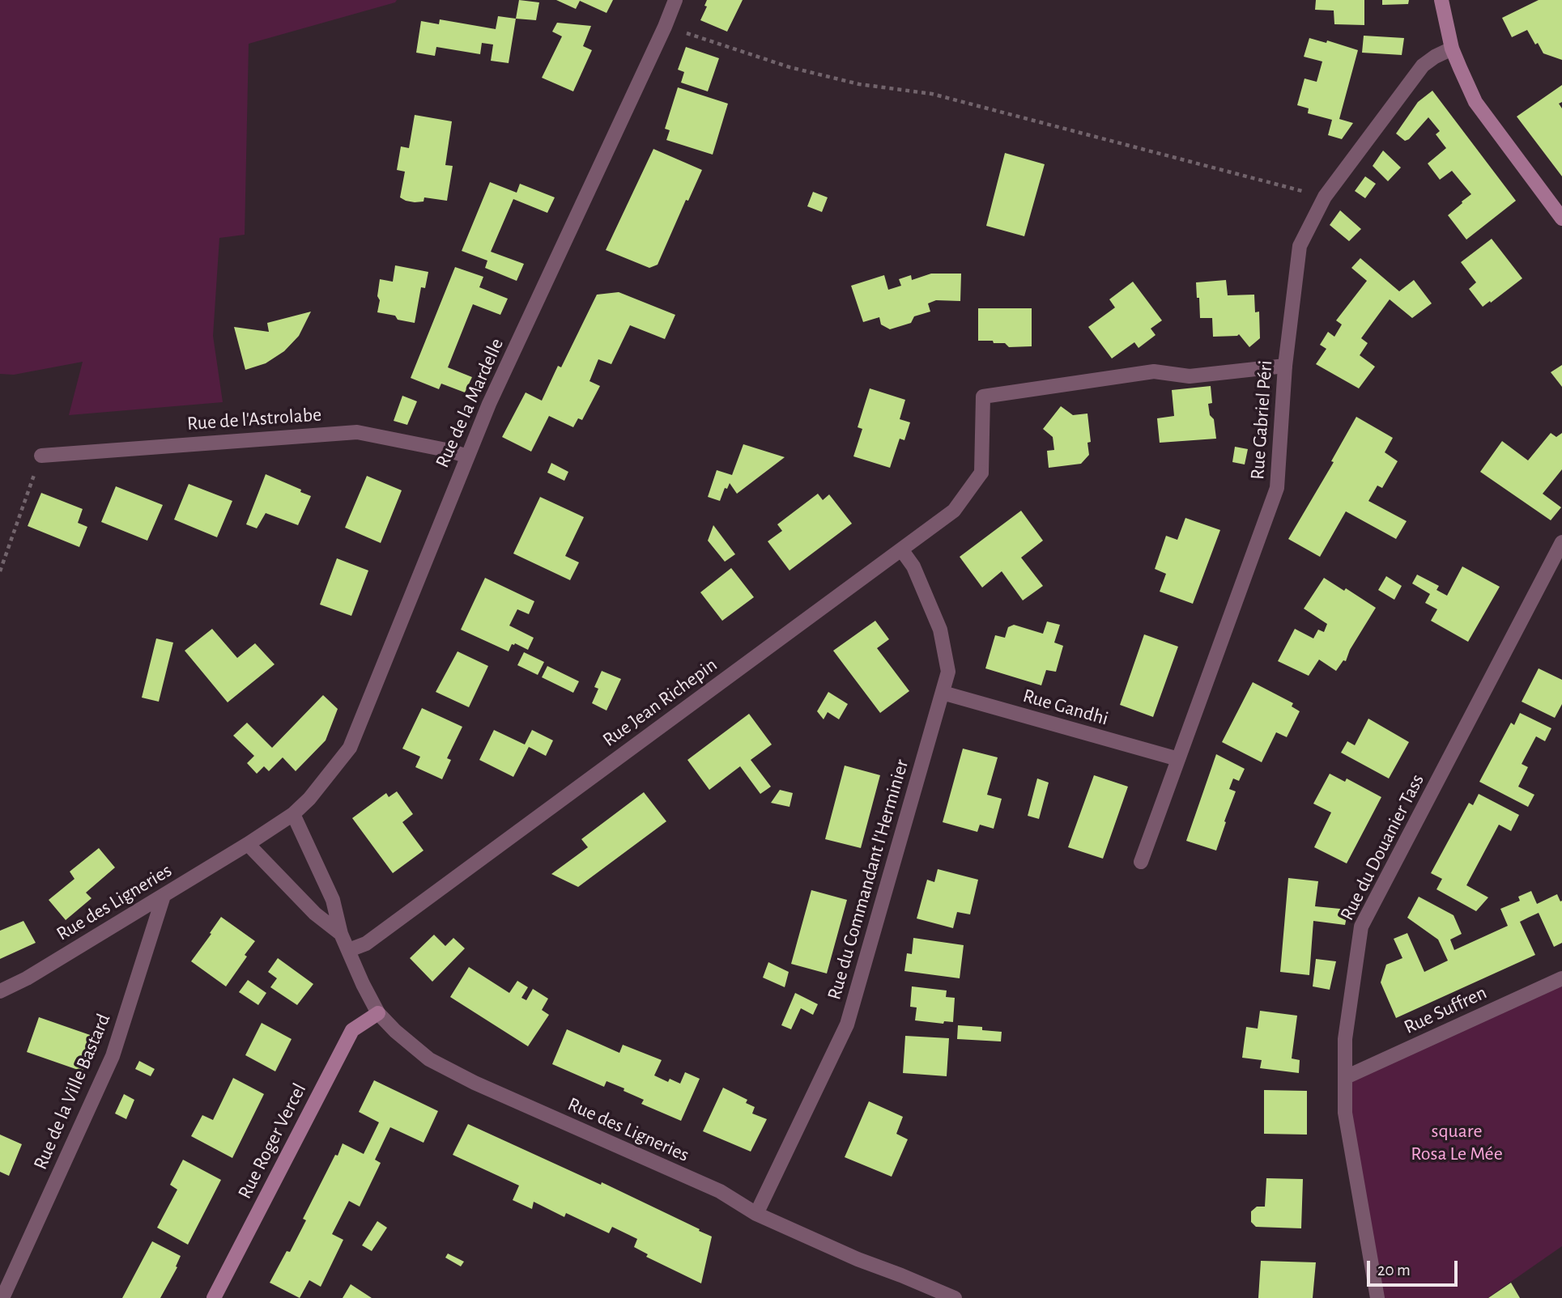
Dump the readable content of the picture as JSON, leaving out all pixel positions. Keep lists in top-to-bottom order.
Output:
{
  "streets": {
    "street": [
      "Rue de la Mardelle",
      "Rue de l'Astrolabe",
      "Rue Gabriel Péri",
      "Rue Jean Richepin",
      "Rue Gandhi",
      "Rue du Douanier Tass",
      "Rue du Commandant l'Herminier",
      "Rue des Ligneries",
      "Rue Suffren",
      "Rue de la Ville Bastard",
      "Rue Roger Vercel"
    ]
  },
  "crossings": [
    ["Rue de la Mardelle", "Rue de l'Astrolabe"],
    ["Rue de la Mardelle", "Rue des Ligneries"],
    ["Rue Gabriel Péri", "Rue Jean Richepin"],
    ["Rue Gabriel Péri", "Rue Gandhi"],
    ["Rue Jean Richepin", "Rue du Commandant l'Herminier"],
    ["Rue Jean Richepin", "Rue des Ligneries"],
    ["Rue Gandhi", "Rue du Commandant l'Herminier"],
    ["Rue du Douanier Tass", "Rue Suffren"],
    ["Rue du Commandant l'Herminier", "Rue des Ligneries"],
    ["Rue des Ligneries", "Rue de la Ville Bastard"],
    ["Rue des Ligneries", "Rue Roger Vercel"]
  ],
  "parks": ["square Rosa Le Mée"],
  "scale_bar": "20 m"
}
